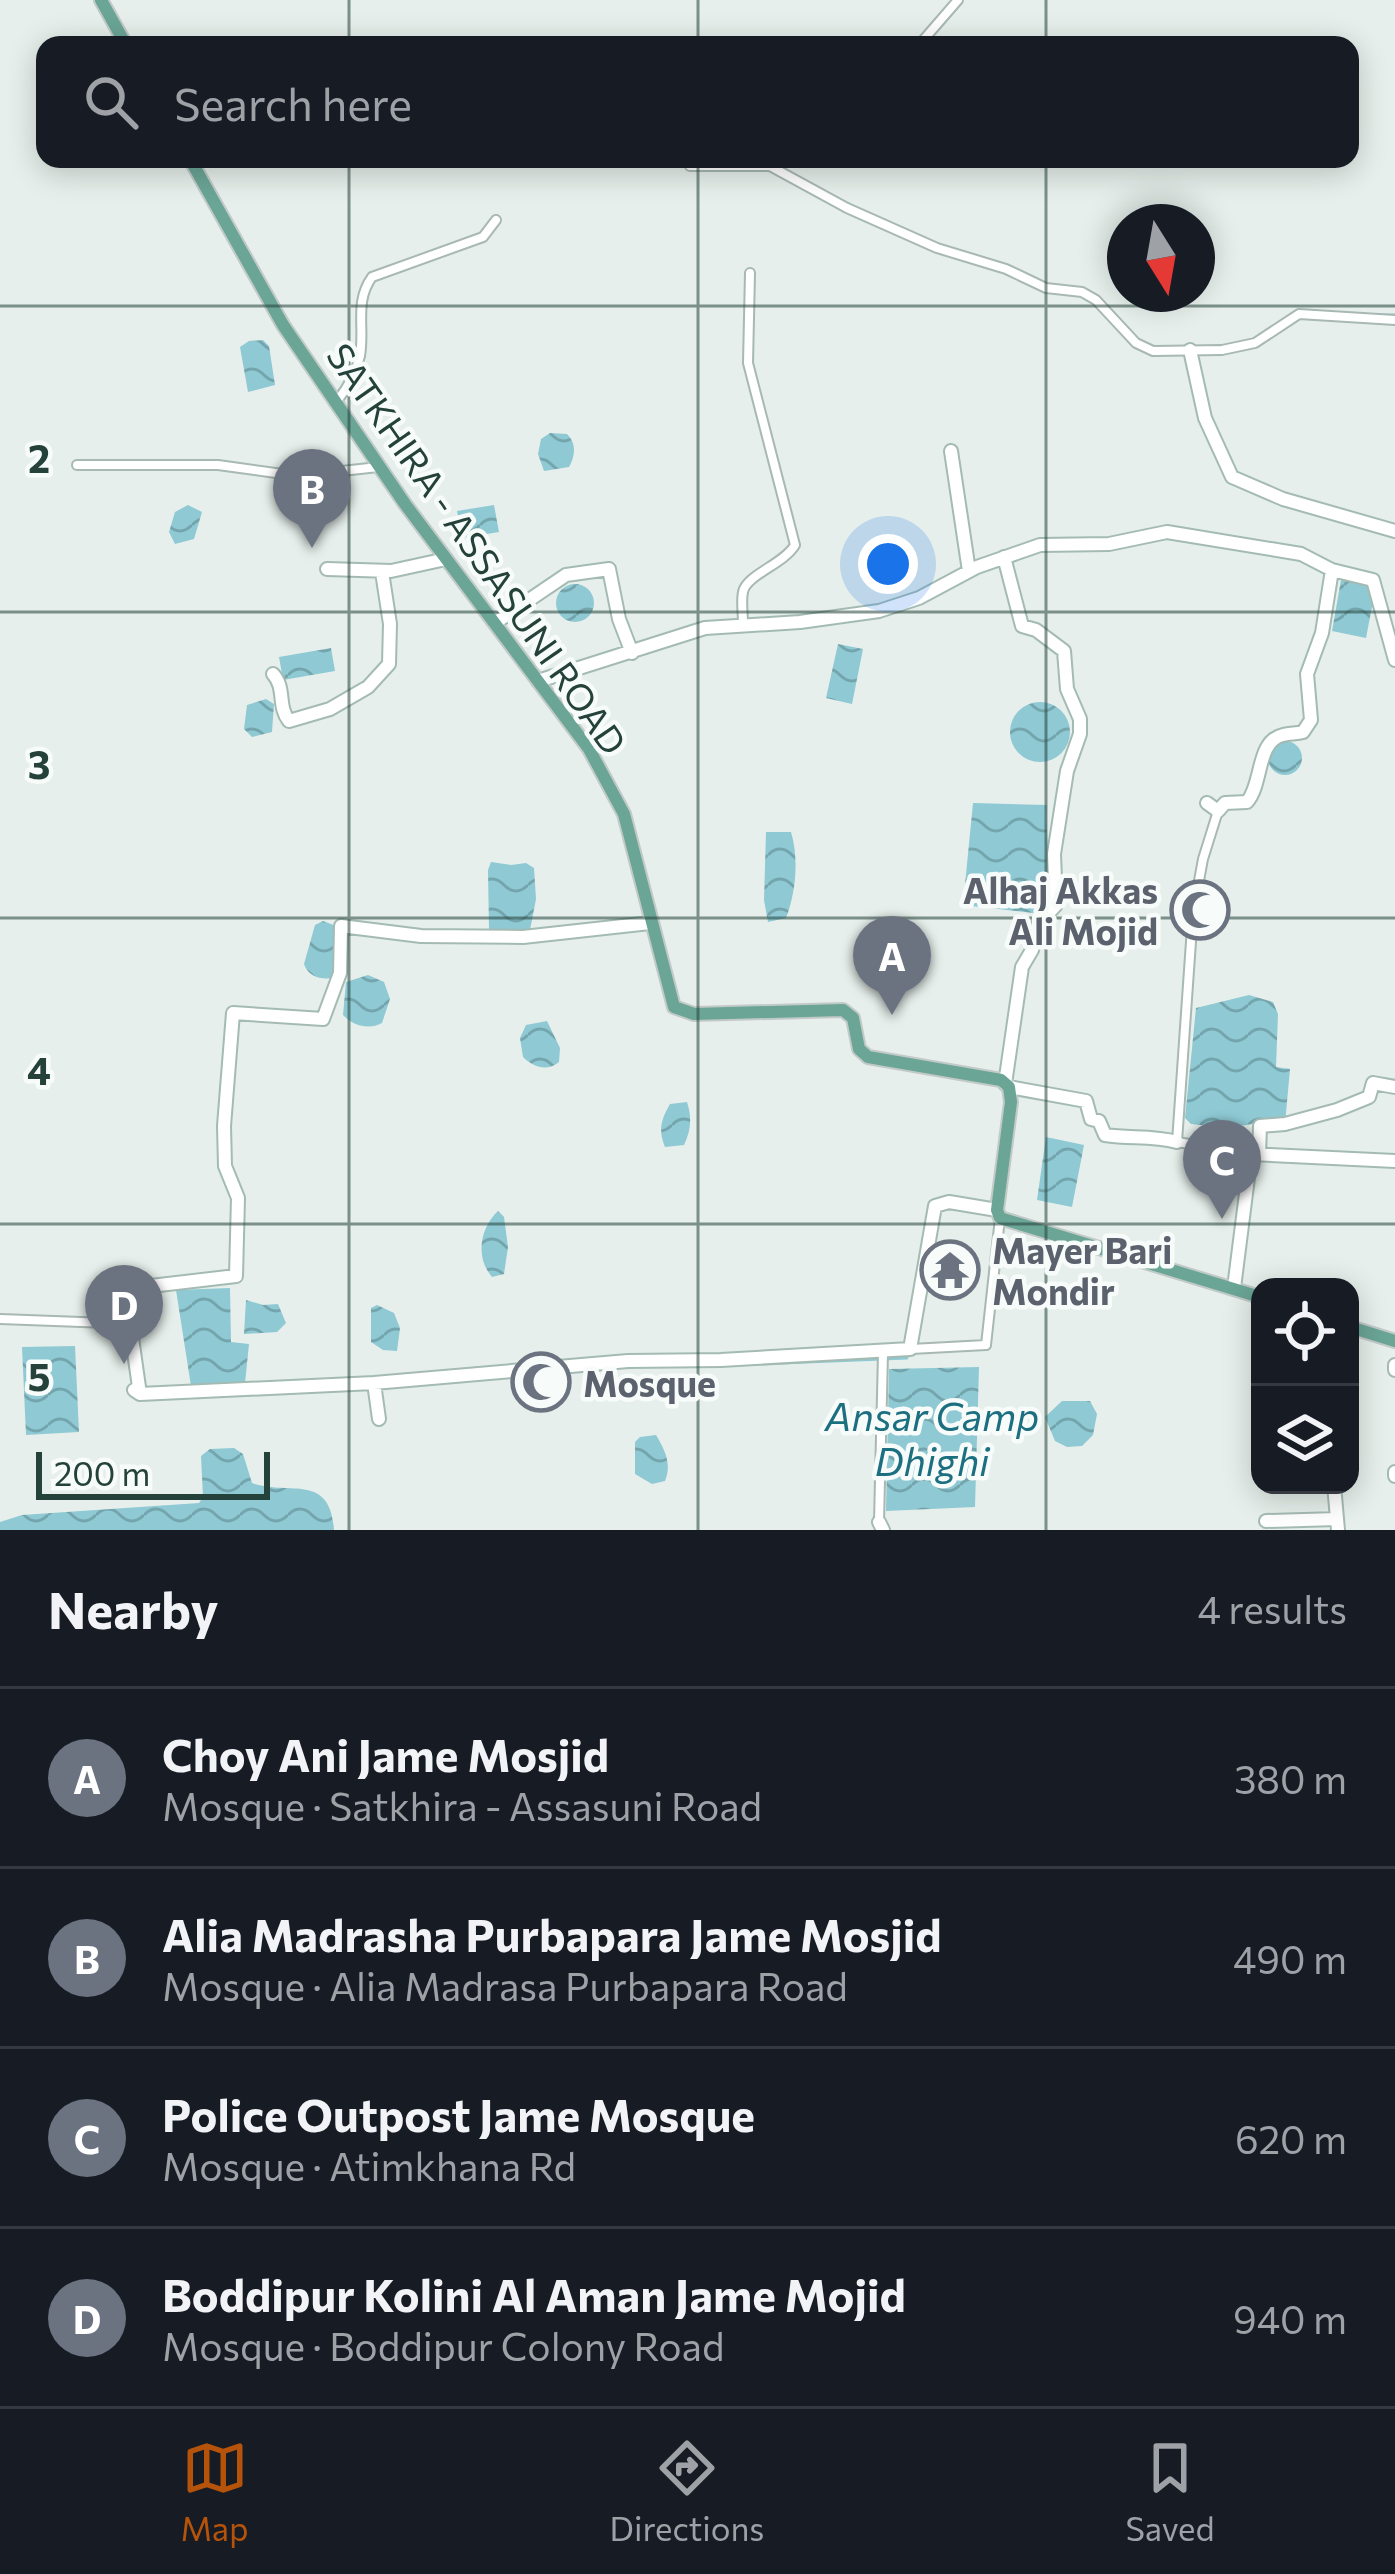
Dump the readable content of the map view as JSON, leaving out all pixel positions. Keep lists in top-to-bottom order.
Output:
{
  "streets": {
    "main road": ["SATKHIRA - ASSASUNI ROAD"]
  },
  "water": ["Ansar Camp Dhighi"],
  "places": {
    "mosque": ["Alhaj Akkas Ali Mojid", "Mosque"],
    "temple": ["Mayer Bari Mondir"]
  },
  "scale_bar": "200 m",
  "north": "bottom",
  "page": {
    "search": "Search here",
    "pins": [
      "B",
      "A",
      "C",
      "D"
    ],
    "scale": "200 m",
    "heading": ["Nearby", "4 results"],
    "list": [
      {
        "mark": "A",
        "name": "Choy Ani Jame Mosjid",
        "note": "Mosque · Satkhira - Assasuni Road",
        "value": "380 m"
      },
      {
        "mark": "B",
        "name": "Alia Madrasha Purbapara Jame Mosjid",
        "note": "Mosque · Alia Madrasa Purbapara Road",
        "value": "490 m"
      },
      {
        "mark": "C",
        "name": "Police Outpost Jame Mosque",
        "note": "Mosque · Atimkhana Rd",
        "value": "620 m"
      },
      {
        "mark": "D",
        "name": "Boddipur Kolini Al Aman Jame Mojid",
        "note": "Mosque · Boddipur Colony Road",
        "value": "940 m"
      }
    ],
    "nav": ["Map", "Directions", "Saved"]
  },
  "grid": {
    "rows": [
      "2",
      "3",
      "4",
      "5"
    ]
  }
}
